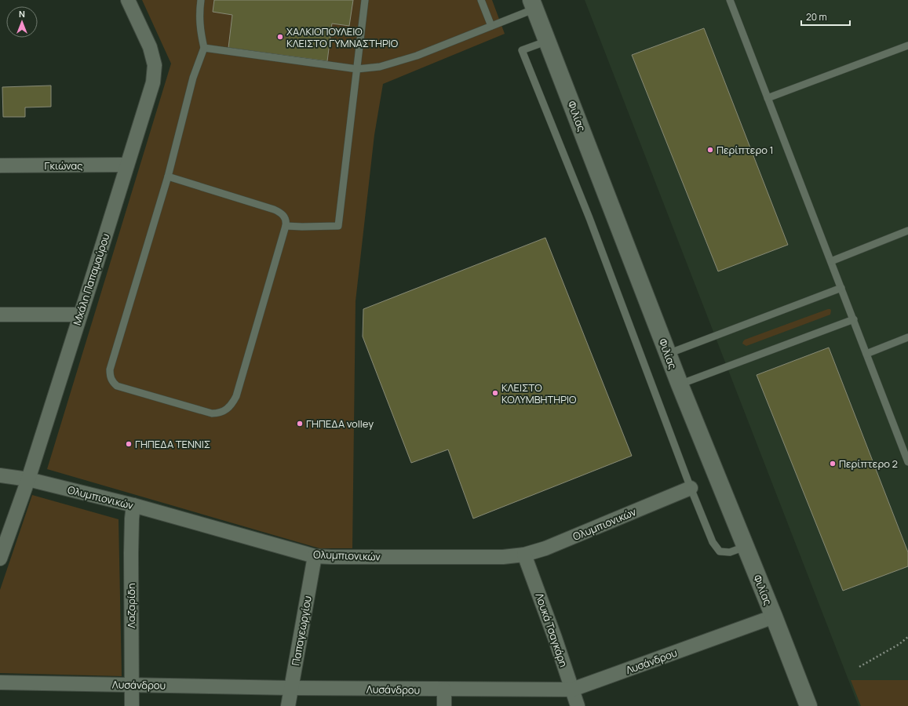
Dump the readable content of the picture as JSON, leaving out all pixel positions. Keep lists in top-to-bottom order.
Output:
{
  "streets": {
    "street": [
      "Φιλίας",
      "Γκιώνας",
      "Μχάλη Παπαμαύρου",
      "Ολυμπιονικών",
      "Λαζαρίδη",
      "Λουκά Τσαγκάρη",
      "Παπαγεωργίου",
      "Λυσάνδρου"
    ]
  },
  "crossings": [
    ["Φιλίας", "Λυσάνδρου"],
    ["Γκιώνας", "Μχάλη Παπαμαύρου"],
    ["Μχάλη Παπαμαύρου", "Ολυμπιονικών"],
    ["Ολυμπιονικών", "Λαζαρίδη"],
    ["Ολυμπιονικών", "Λουκά Τσαγκάρη"],
    ["Ολυμπιονικών", "Παπαγεωργίου"],
    ["Λαζαρίδη", "Λυσάνδρου"],
    ["Λουκά Τσαγκάρη", "Λυσάνδρου"],
    ["Παπαγεωργίου", "Λυσάνδρου"]
  ],
  "places": [
    "ΧΑΛΚΙΟΠΟΥΛΕΙΟ ΚΛΕΙΣΤΟ ΓΥΜΝΑΣΤΗΡΙΟ",
    "Περίπτερο 1",
    "ΚΛΕΙΣΤΟ ΚΟΛΥΜΒΗΤΗΡΙΟ",
    "ΓΗΠΕΔΑ volley",
    "ΓΗΠΕΔΑ ΤΕΝΝΙΣ",
    "Περίπτερο 2"
  ],
  "scale_bar": "20 m",
  "north": "top"
}
